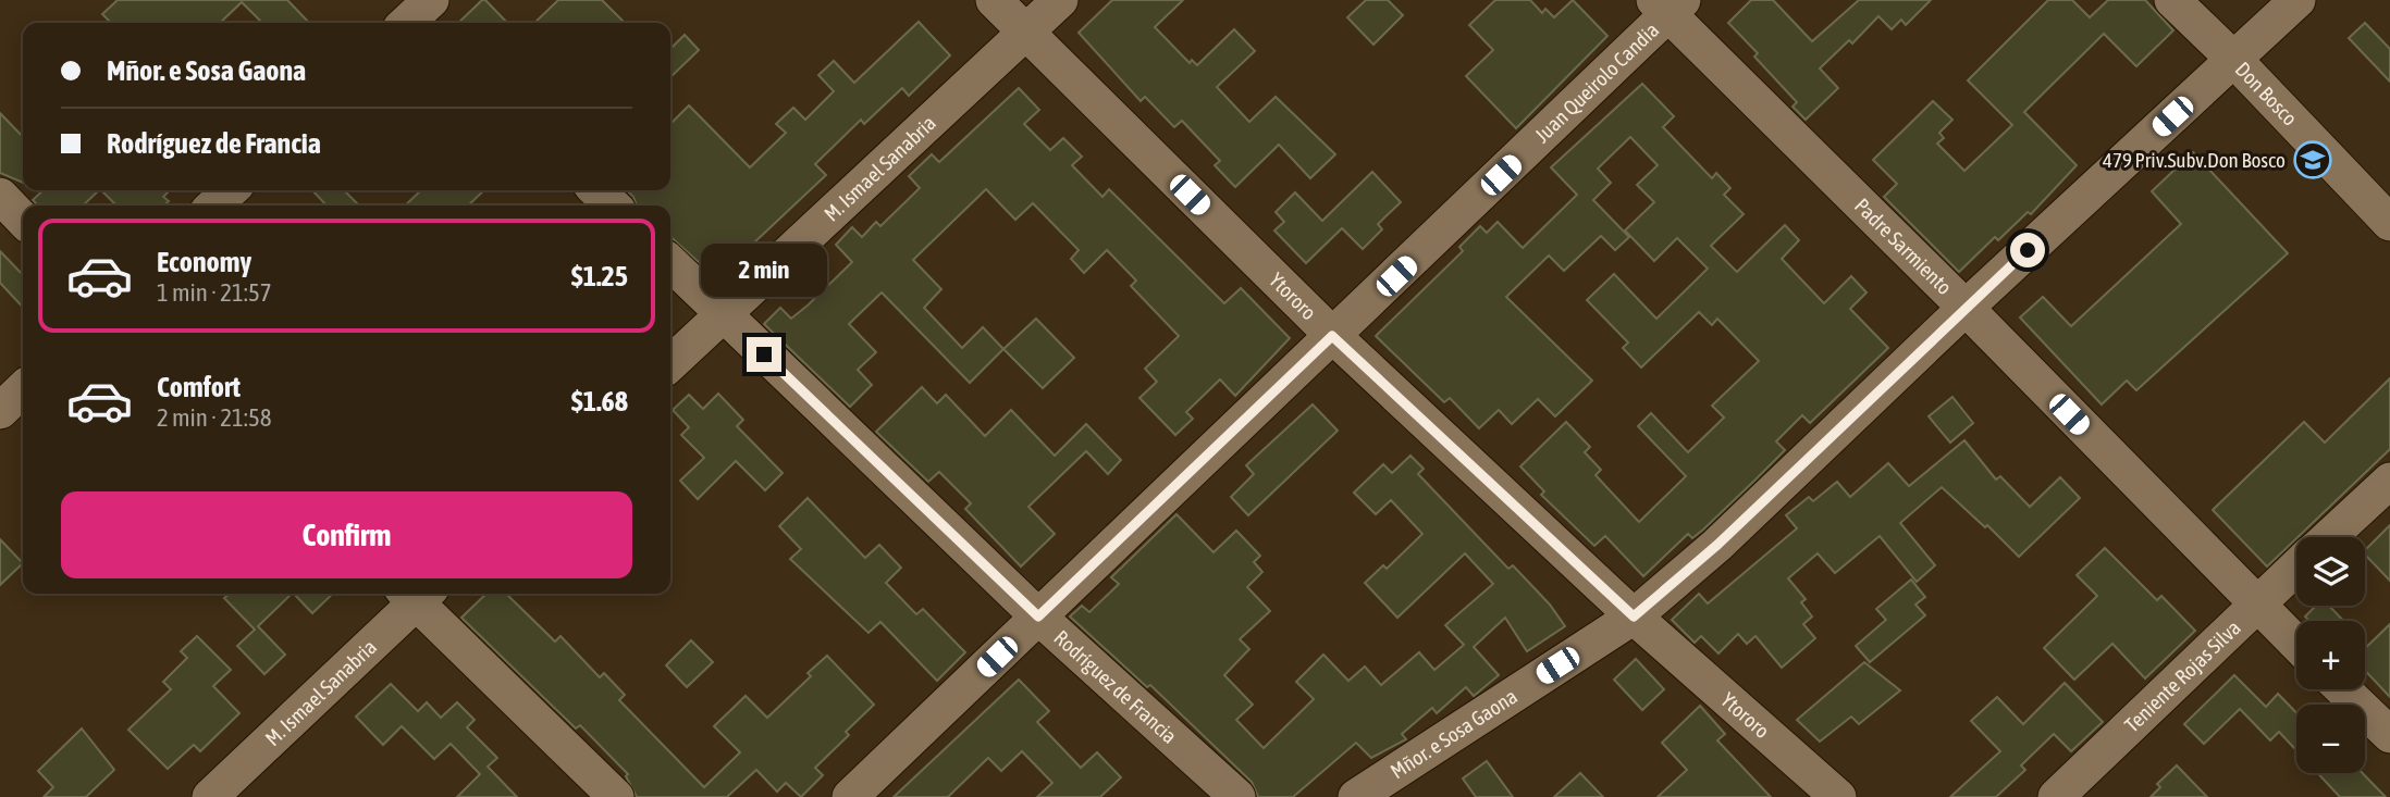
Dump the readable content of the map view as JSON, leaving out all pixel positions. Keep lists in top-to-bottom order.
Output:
{
  "streets": {
    "street": [
      "Juan Queirolo Candia",
      "Don Bosco",
      "M. Ismael Sanabria",
      "Padre Sarmiento",
      "Ytororo",
      "Teniente Rojas Silva",
      "Rodríguez de Francia",
      "Mñor. e Sosa Gaona"
    ]
  },
  "crossings": [
    ["Juan Queirolo Candia", "Padre Sarmiento"],
    ["Juan Queirolo Candia", "Ytororo"],
    ["Juan Queirolo Candia", "Rodríguez de Francia"],
    ["Don Bosco", "Mñor. e Sosa Gaona"],
    ["M. Ismael Sanabria", "Ytororo"],
    ["M. Ismael Sanabria", "Rodríguez de Francia"],
    ["Padre Sarmiento", "Teniente Rojas Silva"],
    ["Padre Sarmiento", "Mñor. e Sosa Gaona"],
    ["Ytororo", "Mñor. e Sosa Gaona"]
  ],
  "places": {
    "school or university": ["479 Priv.Subv.Don Bosco"]
  },
  "page": {
    "banner": ["Mñor. e Sosa Gaona", "Rodríguez de Francia"],
    "list": [
      {
        "name": "Economy",
        "note": "1 min · 21:57",
        "value": "$1.25"
      },
      {
        "name": "Comfort",
        "note": "2 min · 21:58",
        "value": "$1.68"
      }
    ],
    "bubble": "2 min",
    "buttons": "Confirm",
    "map_buttons": ["+", "−"]
  }
}
